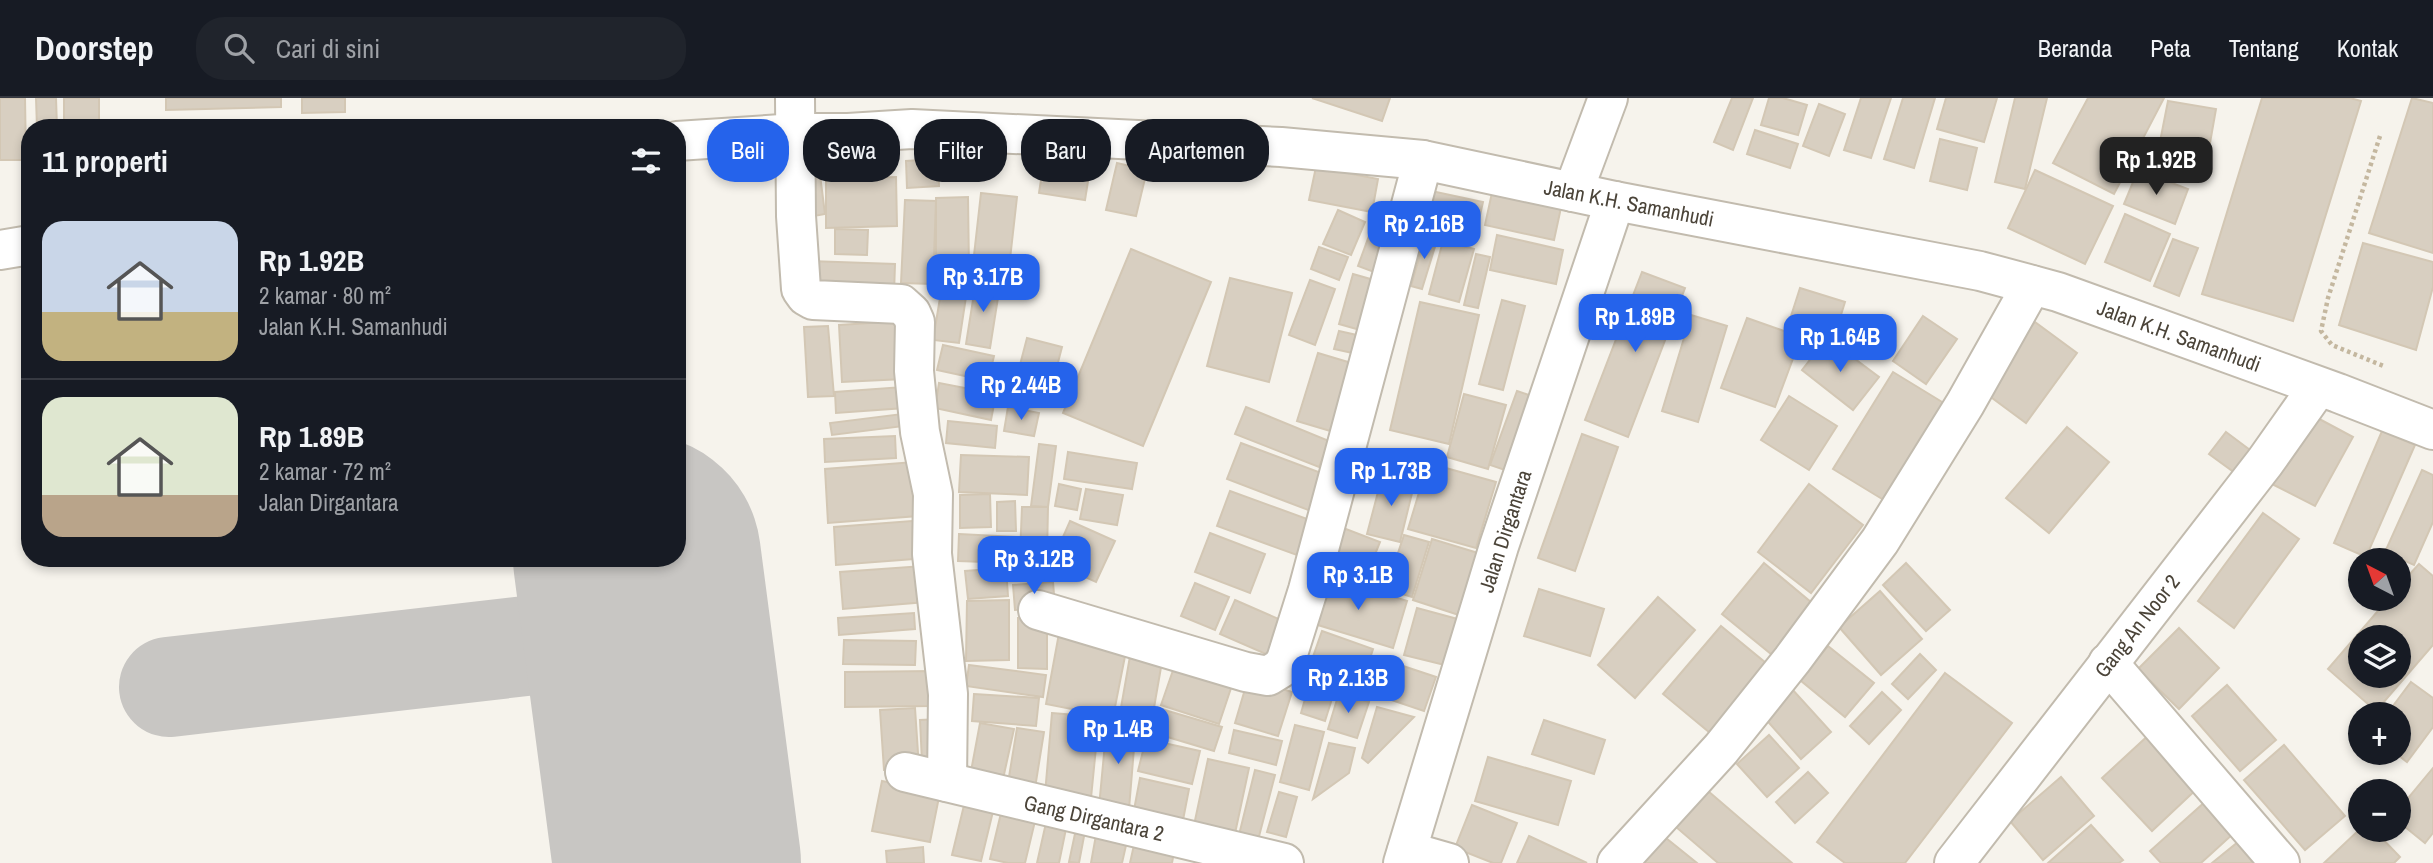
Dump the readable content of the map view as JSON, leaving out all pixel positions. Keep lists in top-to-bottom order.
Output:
{
  "streets": {
    "street": [
      "Jalan K.H. Samanhudi",
      "Jalan Dirgantara",
      "Gang An Noor 2",
      "Gang Dirgantara 2"
    ]
  },
  "crossings": [
    ["Jalan K.H. Samanhudi", "Jalan Dirgantara"],
    ["Jalan K.H. Samanhudi", "Gang An Noor 2"]
  ],
  "north": "top left",
  "page": {
    "header": "Doorstep",
    "search": "Cari di sini",
    "nav": [
      "Beranda",
      "Peta",
      "Tentang",
      "Kontak"
    ],
    "chip": [
      "Beli",
      "Sewa",
      "Filter",
      "Baru",
      "Apartemen"
    ],
    "heading": "11 properti",
    "price": [
      "Rp 1.92B",
      "Rp 2.16B",
      "Rp 3.17B",
      "Rp 1.89B",
      "Rp 1.64B",
      "Rp 2.44B",
      "Rp 1.73B",
      "Rp 3.12B",
      "Rp 3.1B",
      "Rp 2.13B",
      "Rp 1.4B"
    ],
    "list": [
      {
        "name": "Rp 1.92B",
        "note": "2 kamar · 80 m² · Jalan K.H. Samanhudi"
      },
      {
        "name": "Rp 1.89B",
        "note": "2 kamar · 72 m² · Jalan Dirgantara"
      }
    ],
    "map_buttons": ["+", "−"]
  }
}
